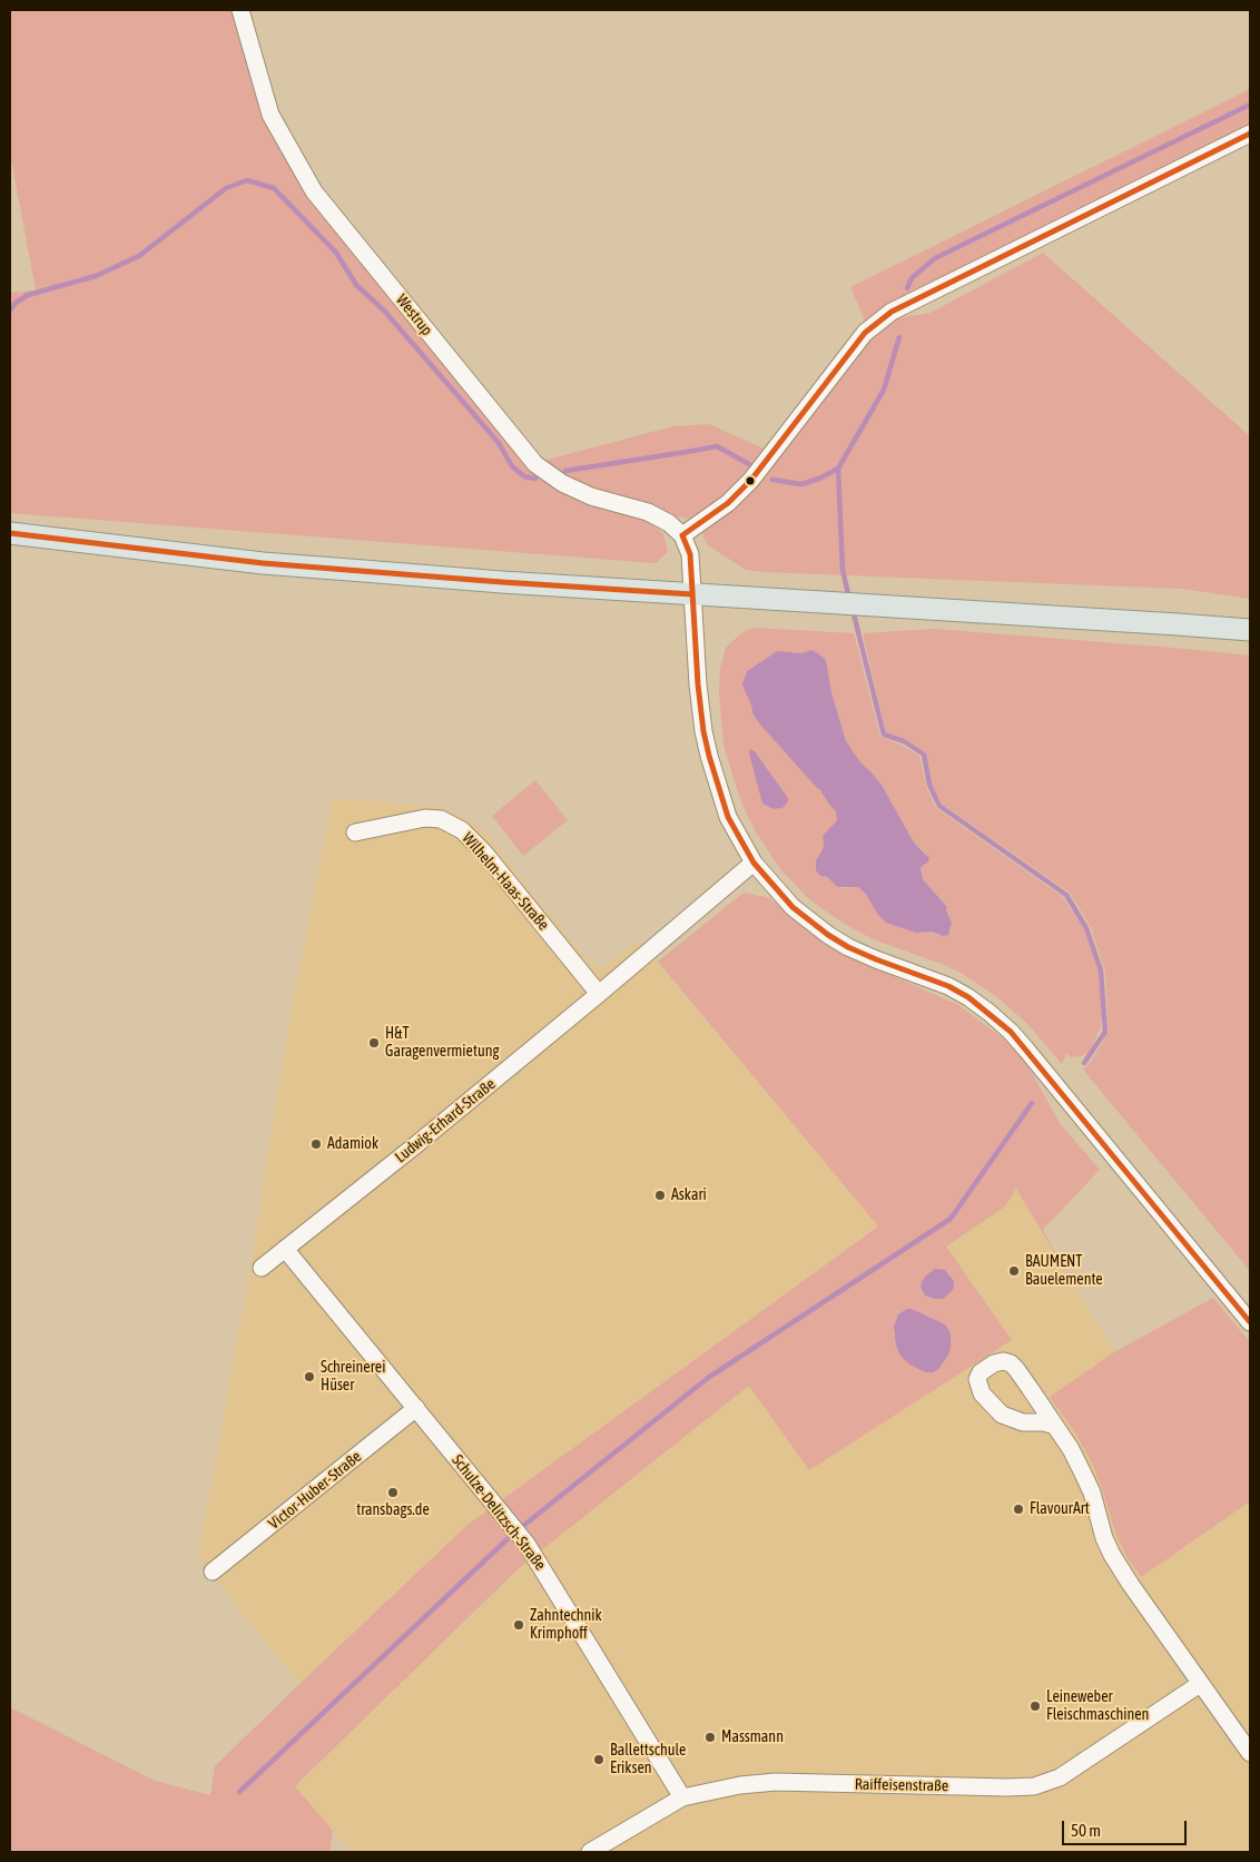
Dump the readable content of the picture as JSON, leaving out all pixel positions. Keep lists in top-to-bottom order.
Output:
{
  "streets": {
    "street": [
      "Westrup",
      "Wilhelm-Haas-Straße",
      "Ludwig-Erhard-Straße",
      "Victor-Huber-Straße",
      "Schulze-Delitzsch-Straße",
      "Raiffeisenstraße"
    ]
  },
  "crossings": [
    ["Wilhelm-Haas-Straße", "Ludwig-Erhard-Straße"],
    ["Ludwig-Erhard-Straße", "Schulze-Delitzsch-Straße"],
    ["Victor-Huber-Straße", "Schulze-Delitzsch-Straße"],
    ["Schulze-Delitzsch-Straße", "Raiffeisenstraße"]
  ],
  "places": [
    "H&T Garagenvermietung",
    "Adamiok",
    "Askari",
    "BAUMENT Bauelemente",
    "Schreinerei Hüser",
    "transbags.de",
    "FlavourArt",
    "Zahntechnik Krimphoff",
    "Leineweber Fleischmaschinen",
    "Massmann",
    "Ballettschule Eriksen"
  ],
  "scale_bar": "50 m"
}
